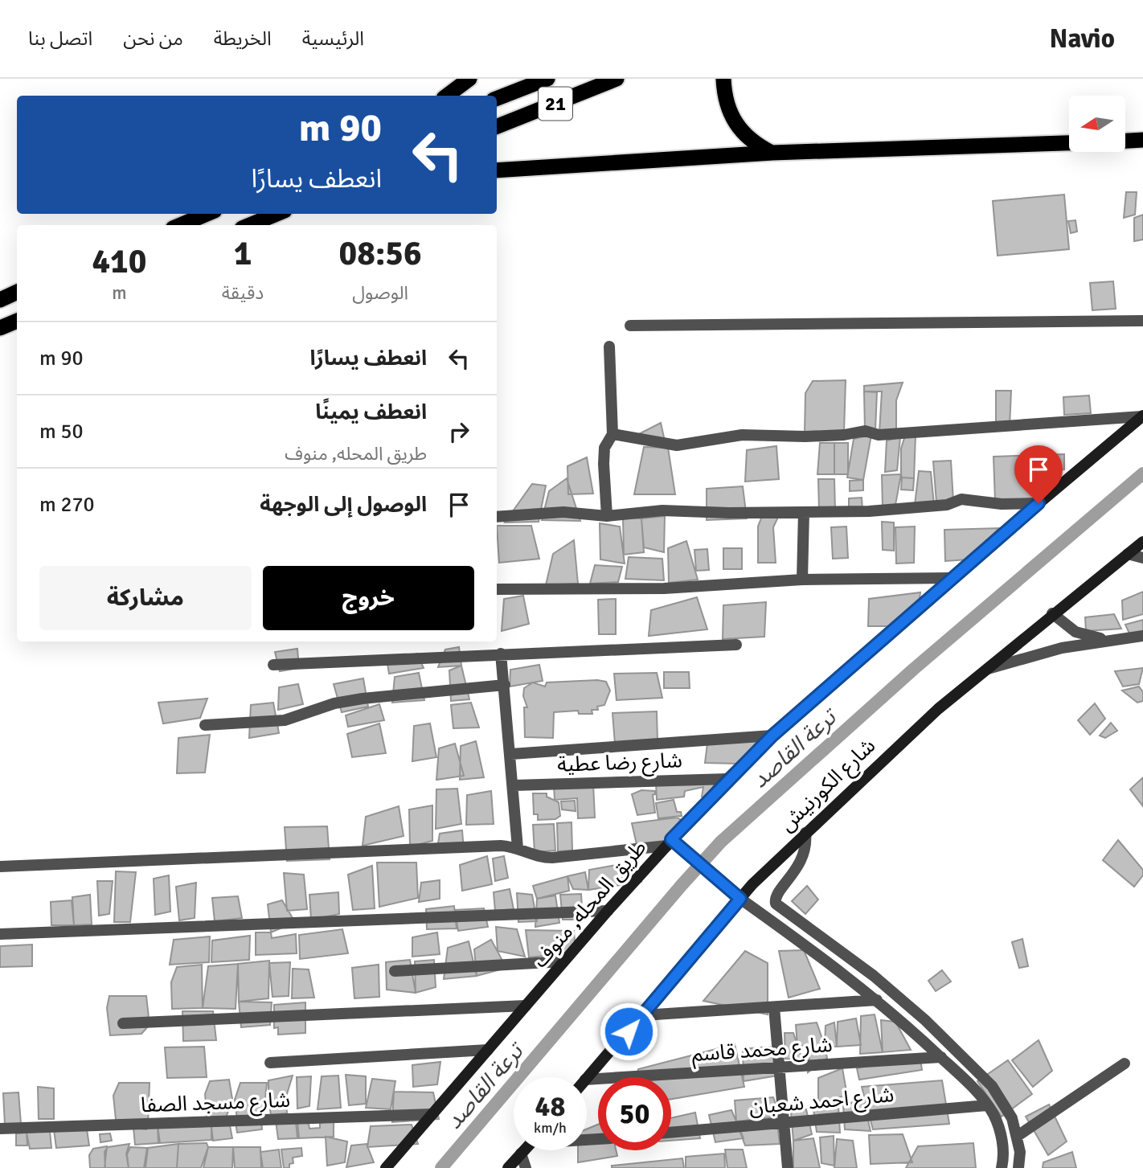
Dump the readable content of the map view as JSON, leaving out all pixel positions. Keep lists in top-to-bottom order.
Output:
{
  "streets": {
    "highway": ["21"],
    "main road": ["شارع الكورنيش", "طريق المحله, منوف"],
    "street": [
      "شارع رضا عطية",
      "شارع محمد قاسم",
      "شارع احمد شعبان",
      "شارع مسجد الصفا"
    ]
  },
  "crossings": [
    ["شارع رضا عطية", "طريق المحله, منوف"],
    ["طريق المحله, منوف", "شارع مسجد الصفا"]
  ],
  "water": ["ترعة القاصد"],
  "north": "left",
  "page": {
    "header": "Navio",
    "nav": [
      "الرئيسية",
      "الخريطة",
      "من نحن",
      "اتصل بنا"
    ],
    "turn": ["90 m", "انعطف يسارًا"],
    "eta": [
      "08:56",
      "الوصول",
      "1",
      "دقيقة",
      "410",
      "m"
    ],
    "list": [
      {
        "name": "انعطف يسارًا",
        "value": "90 m"
      },
      {
        "name": "انعطف يمينًا",
        "note": "طريق المحله, منوف",
        "value": "50 m"
      },
      {
        "name": "الوصول إلى الوجهة",
        "value": "270 m"
      }
    ],
    "buttons": ["خروج", "مشاركة"],
    "speed": "48 km/h",
    "limit": "50"
  }
}
